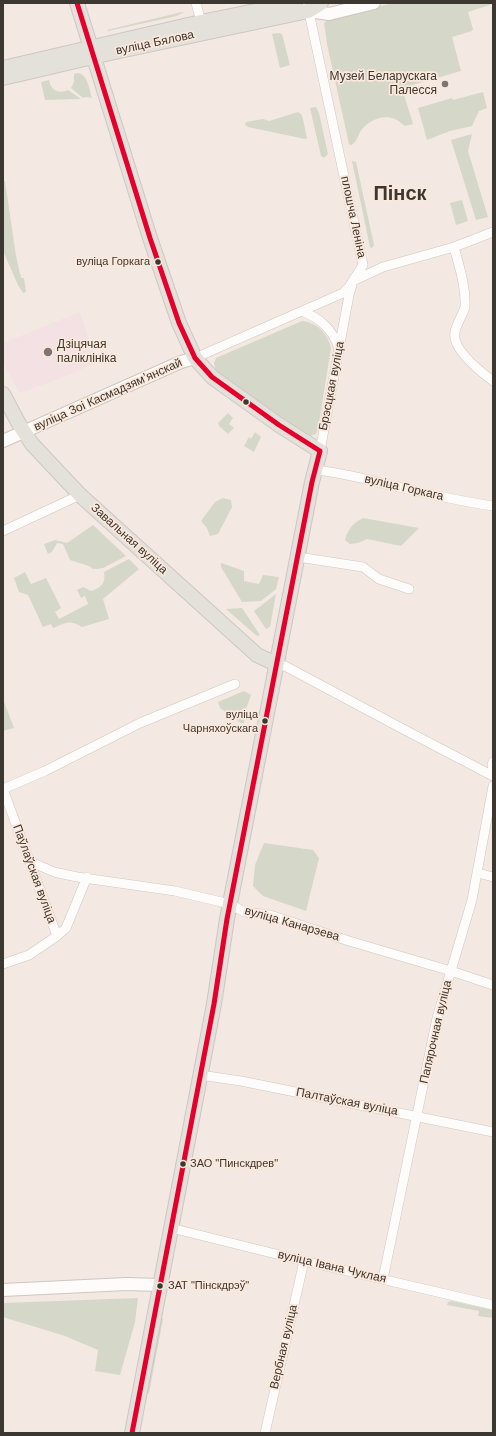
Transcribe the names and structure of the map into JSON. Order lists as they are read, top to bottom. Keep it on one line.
{"streets":{"main road":["вуліца Бялова","Брэсцкая вуліца","Завальная вуліца"],"street":["плошча Леніна","вуліца Зоі Касмадзямʼянскай","вуліца Горкага","Паўлаўская вуліца","вуліца Канарэева","Папярочная вуліца","Палтаўская вуліца","вуліца Івана Чуклая","Вербная вуліца"]},"crossings":[["вуліца Бялова","плошча Леніна"],["плошча Леніна","Брэсцкая вуліца"],["плошча Леніна","вуліца Зоі Касмадзямʼянскай"],["Брэсцкая вуліца","вуліца Зоі Касмадзямʼянскай"],["Брэсцкая вуліца","вуліца Горкага"],["Брэсцкая вуліца","Завальная вуліца"],["Брэсцкая вуліца","вуліца Канарэева"],["Брэсцкая вуліца","Палтаўская вуліца"],["Брэсцкая вуліца","вуліца Івана Чуклая"],["вуліца Зоі Касмадзямʼянскай","Завальная вуліца"],["Паўлаўская вуліца","вуліца Канарэева"],["вуліца Канарэева","Папярочная вуліца"],["Папярочная вуліца","Палтаўская вуліца"],["Папярочная вуліца","вуліца Івана Чуклая"],["вуліца Івана Чуклая","Вербная вуліца"]],"districts":["Пінск"],"places":["Музей Беларускага Палесся","вуліца Горкага","Дзіцячая паліклініка","вуліца Чарняхоўскага","ЗАО \"Пинскдрев\"","ЗАТ \"Пінскдрэў\""]}
